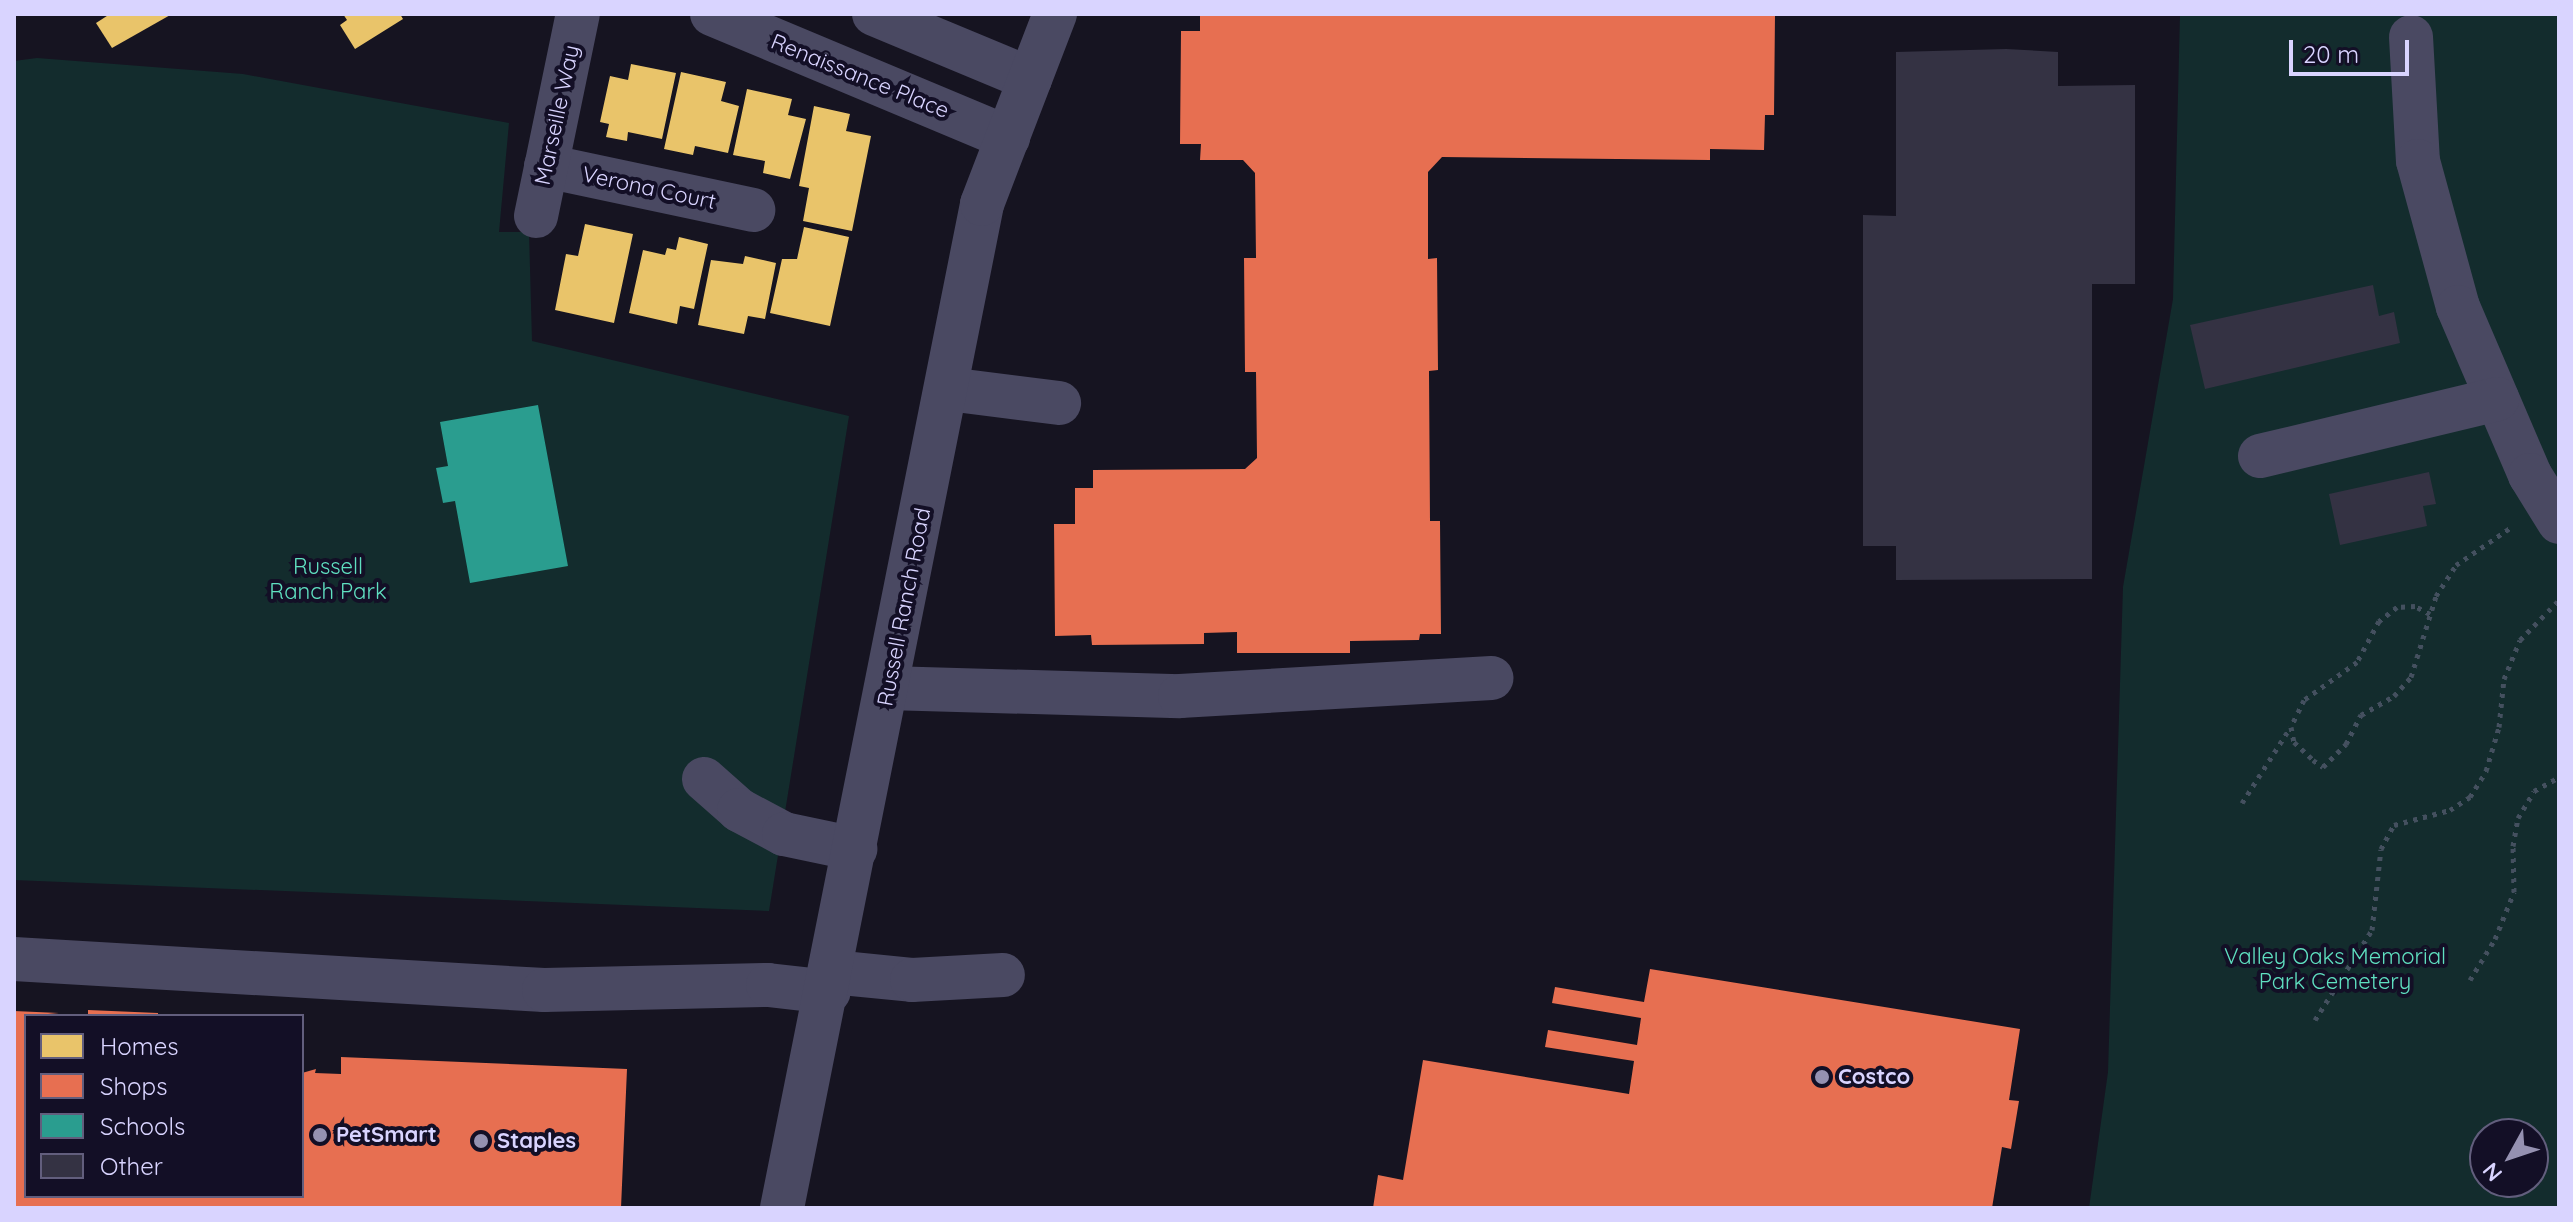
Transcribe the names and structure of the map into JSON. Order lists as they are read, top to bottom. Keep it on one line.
{"streets":{"street":["Renaissance Place","Marseille Way","Verona Court","Russell Ranch Road"]},"crossings":[["Renaissance Place","Russell Ranch Road"],["Marseille Way","Verona Court"]],"parks":["Russell Ranch Park","Valley Oaks Memorial Park Cemetery"],"places":["Costco","PetSmart","Staples"],"legend":["Homes","Shops","Schools","Other"],"scale_bar":"20 m","north":"bottom left"}
